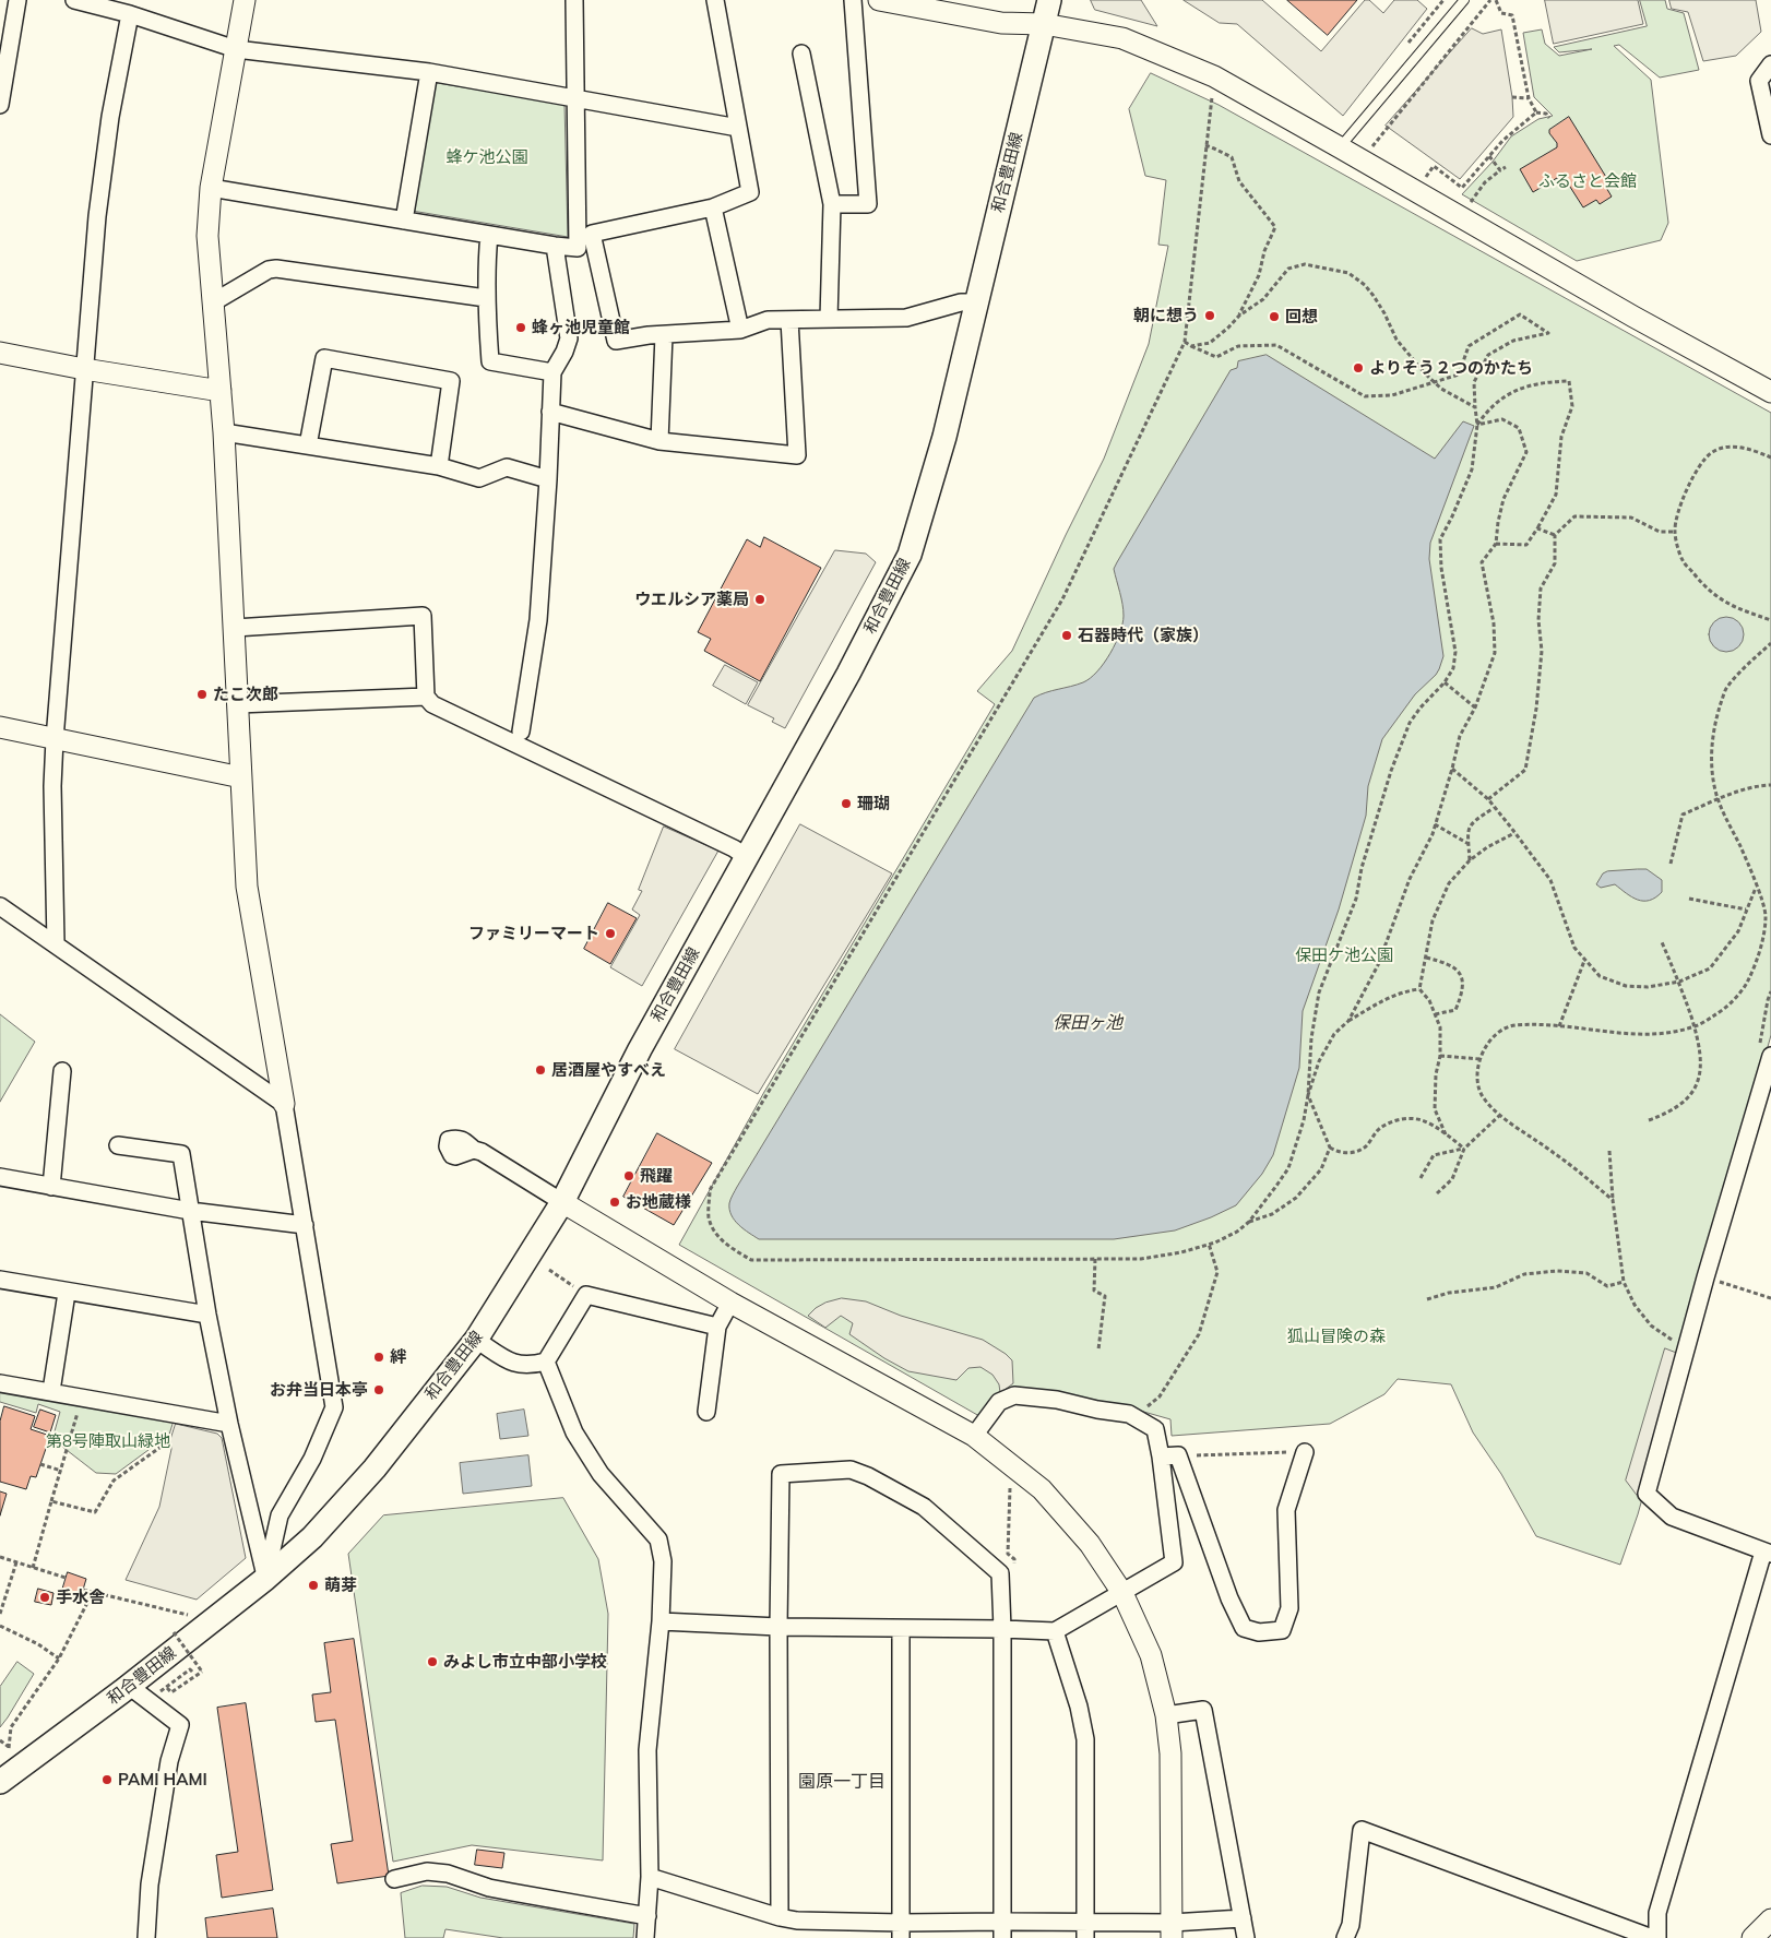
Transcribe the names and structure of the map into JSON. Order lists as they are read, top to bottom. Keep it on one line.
{"streets":{"main road":["和合豊田線"]},"districts":["園原一丁目"],"water":["保田ヶ池"],"parks":["蜂ケ池公園","ふるさと会館","保田ケ池公園","狐山冒険の森","第8号陣取山緑地"],"places":["朝に想う","回想","蜂ヶ池児童館","よりそう２つのかたち","ウエルシア薬局","石器時代（家族）","たこ次郎","珊瑚","ファミリーマート","居酒屋やすべえ","飛躍","お地蔵様","絆","お弁当日本亭","萌芽","手水舎","みよし市立中部小学校","PAMI HAMI"]}
